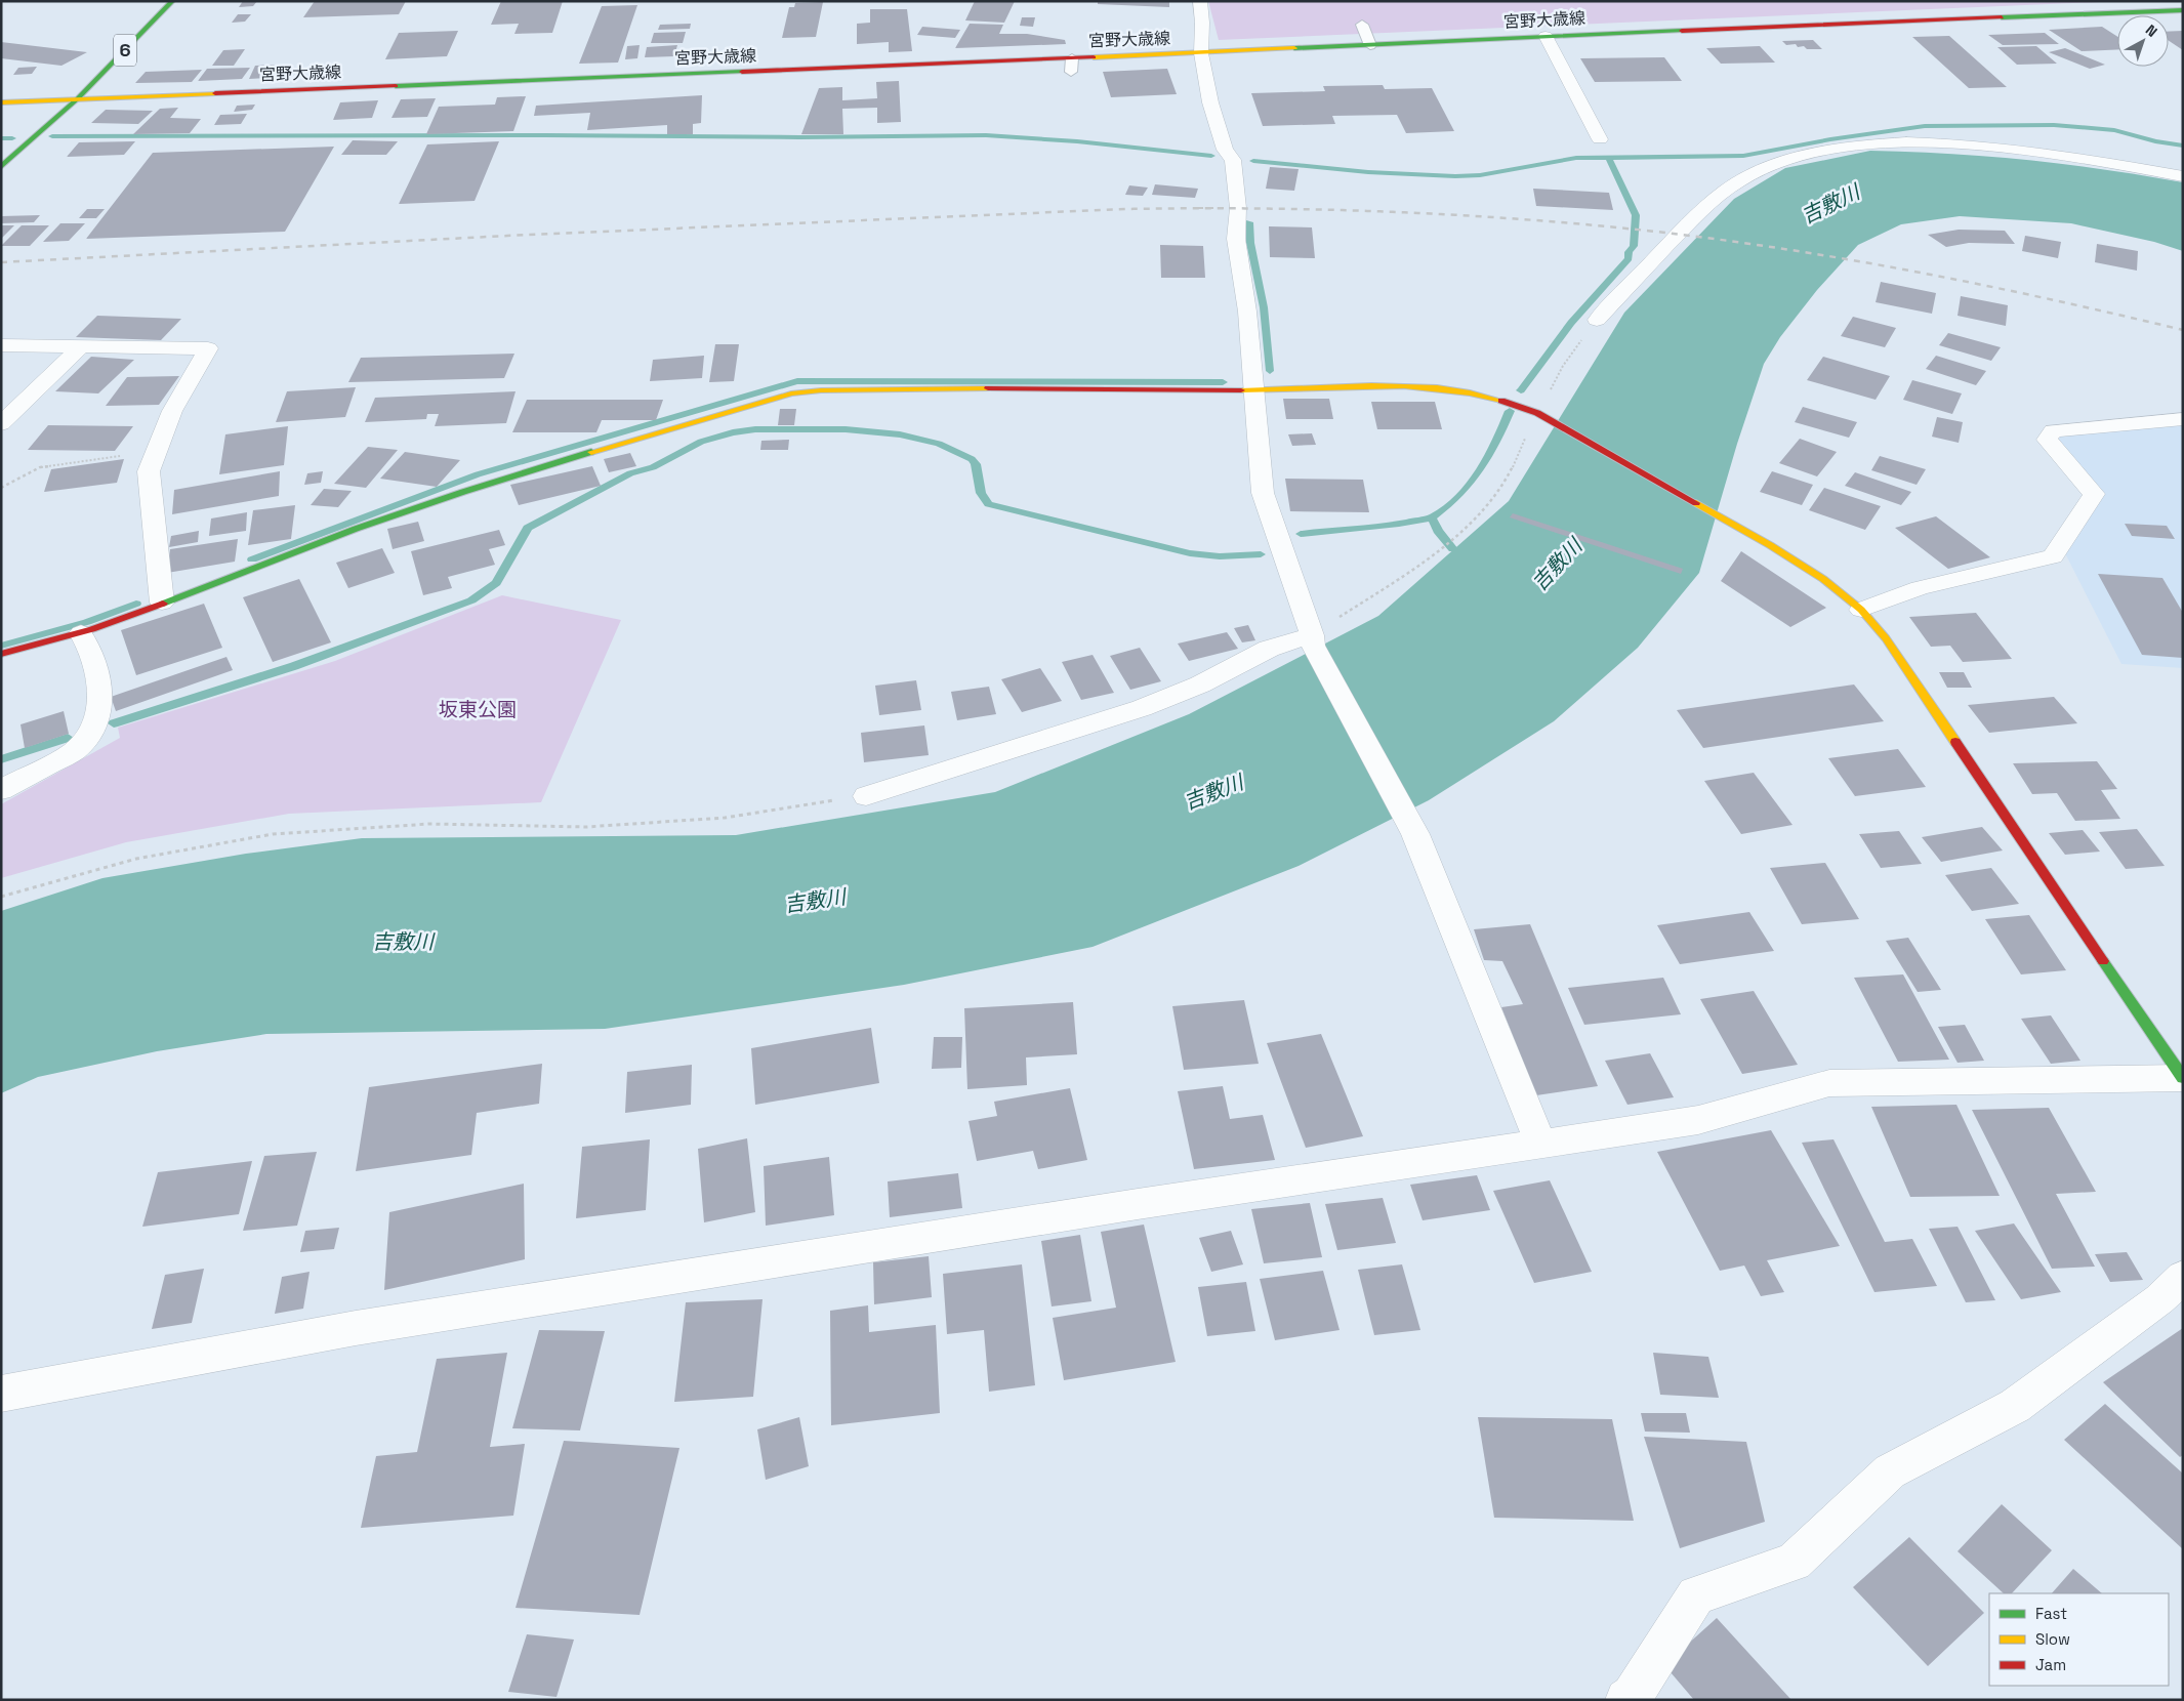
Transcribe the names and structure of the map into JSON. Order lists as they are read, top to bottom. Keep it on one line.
{"streets":{"main road":["宮野大歳線","6"]},"crossings":[["宮野大歳線","6"]],"water":["吉敷川"],"parks":["坂東公園"],"legend":["Fast","Slow","Jam"],"north":"top right"}
